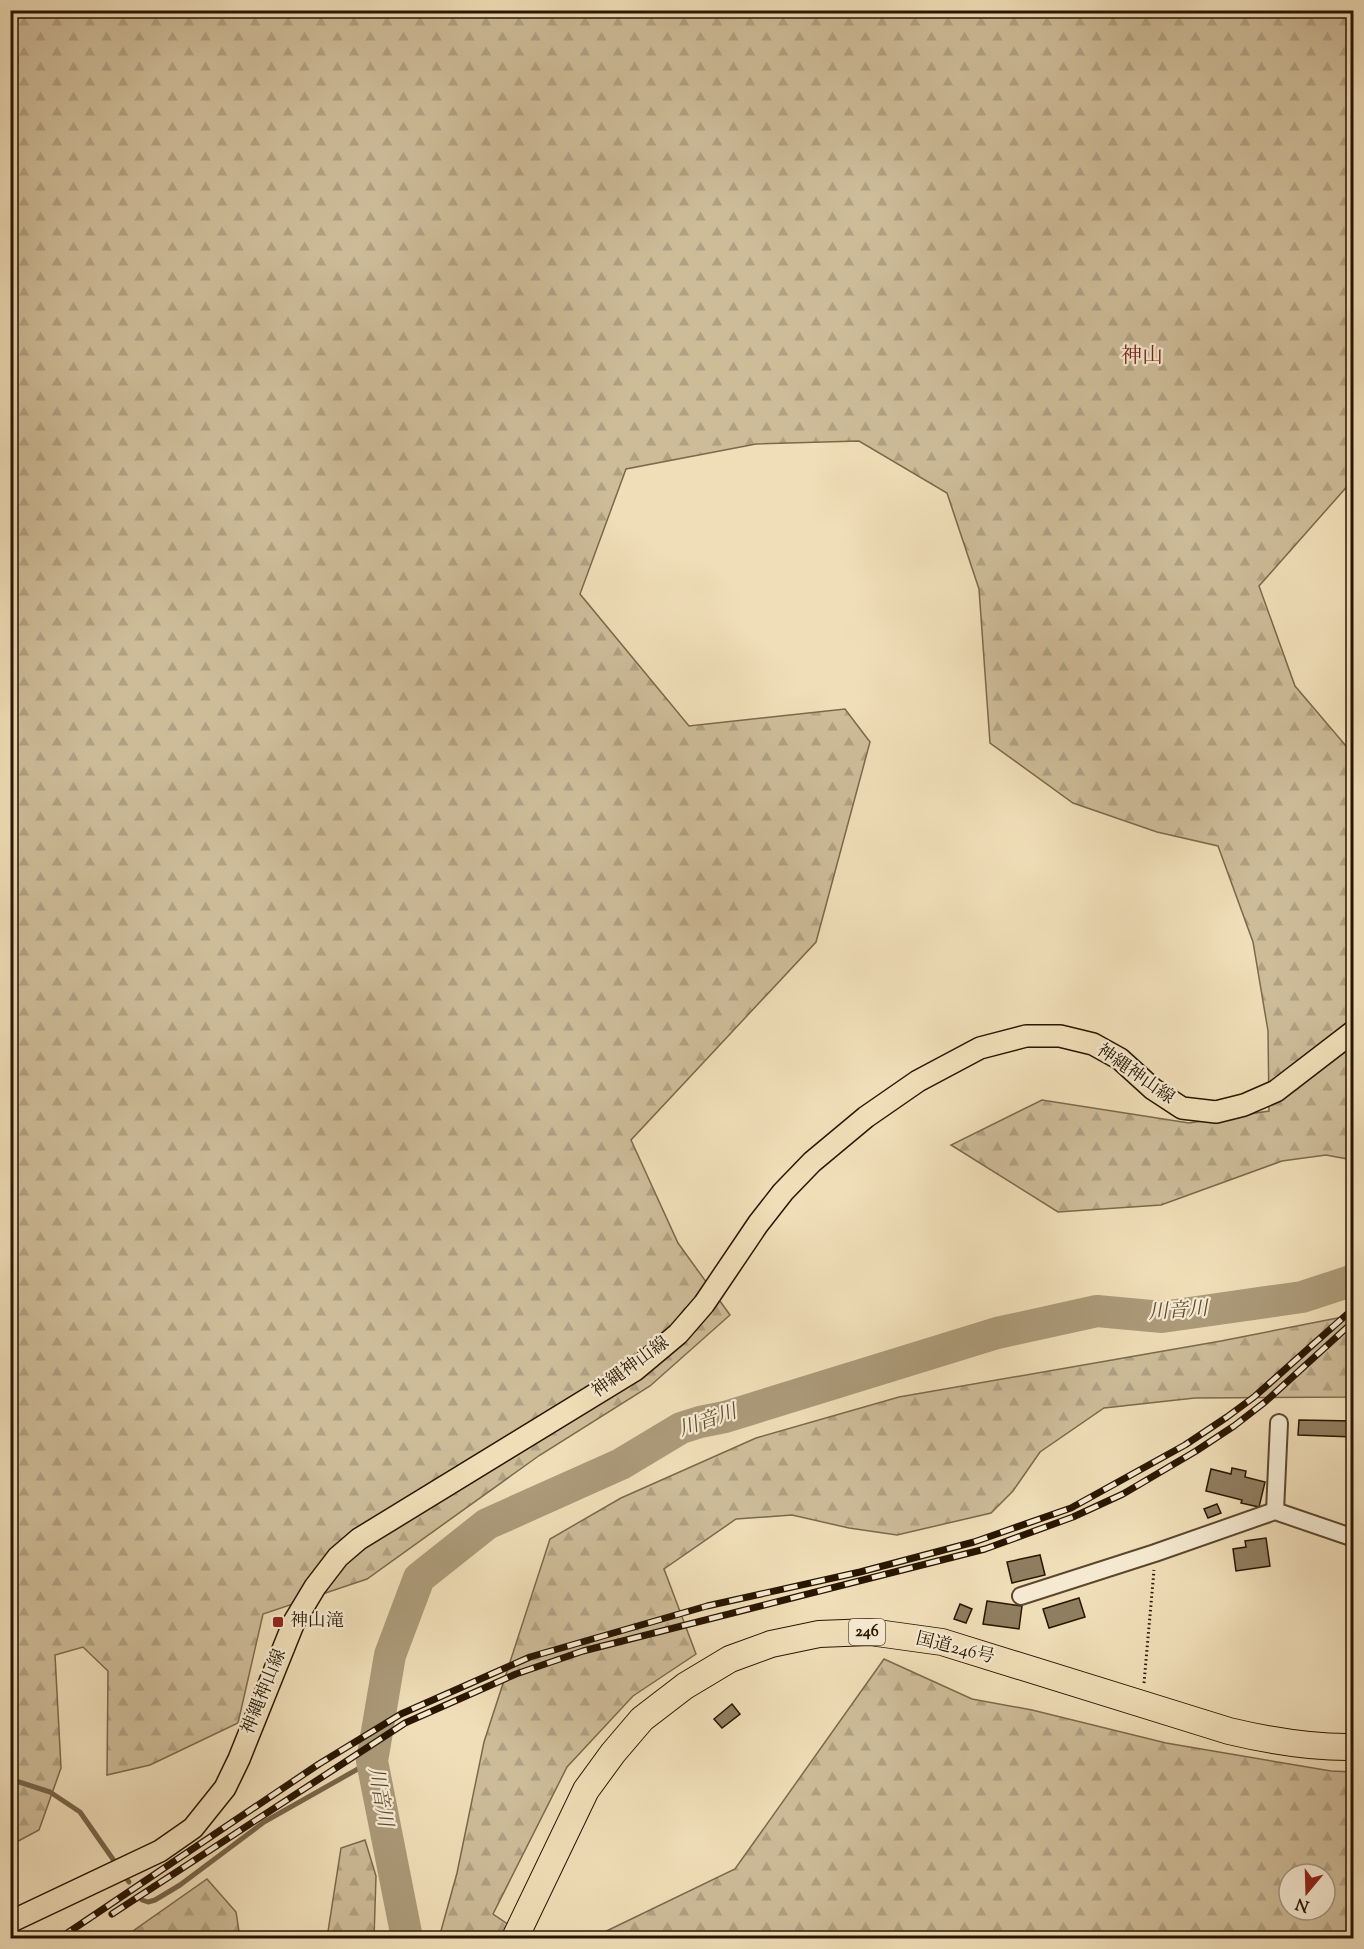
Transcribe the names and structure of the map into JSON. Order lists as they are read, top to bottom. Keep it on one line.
{"streets":{"highway":["246","国道246号"],"main road":["神縄神山線"]},"districts":["神山"],"water":["川音川"],"places":{"transit":["神山滝"]},"north":"bottom"}
